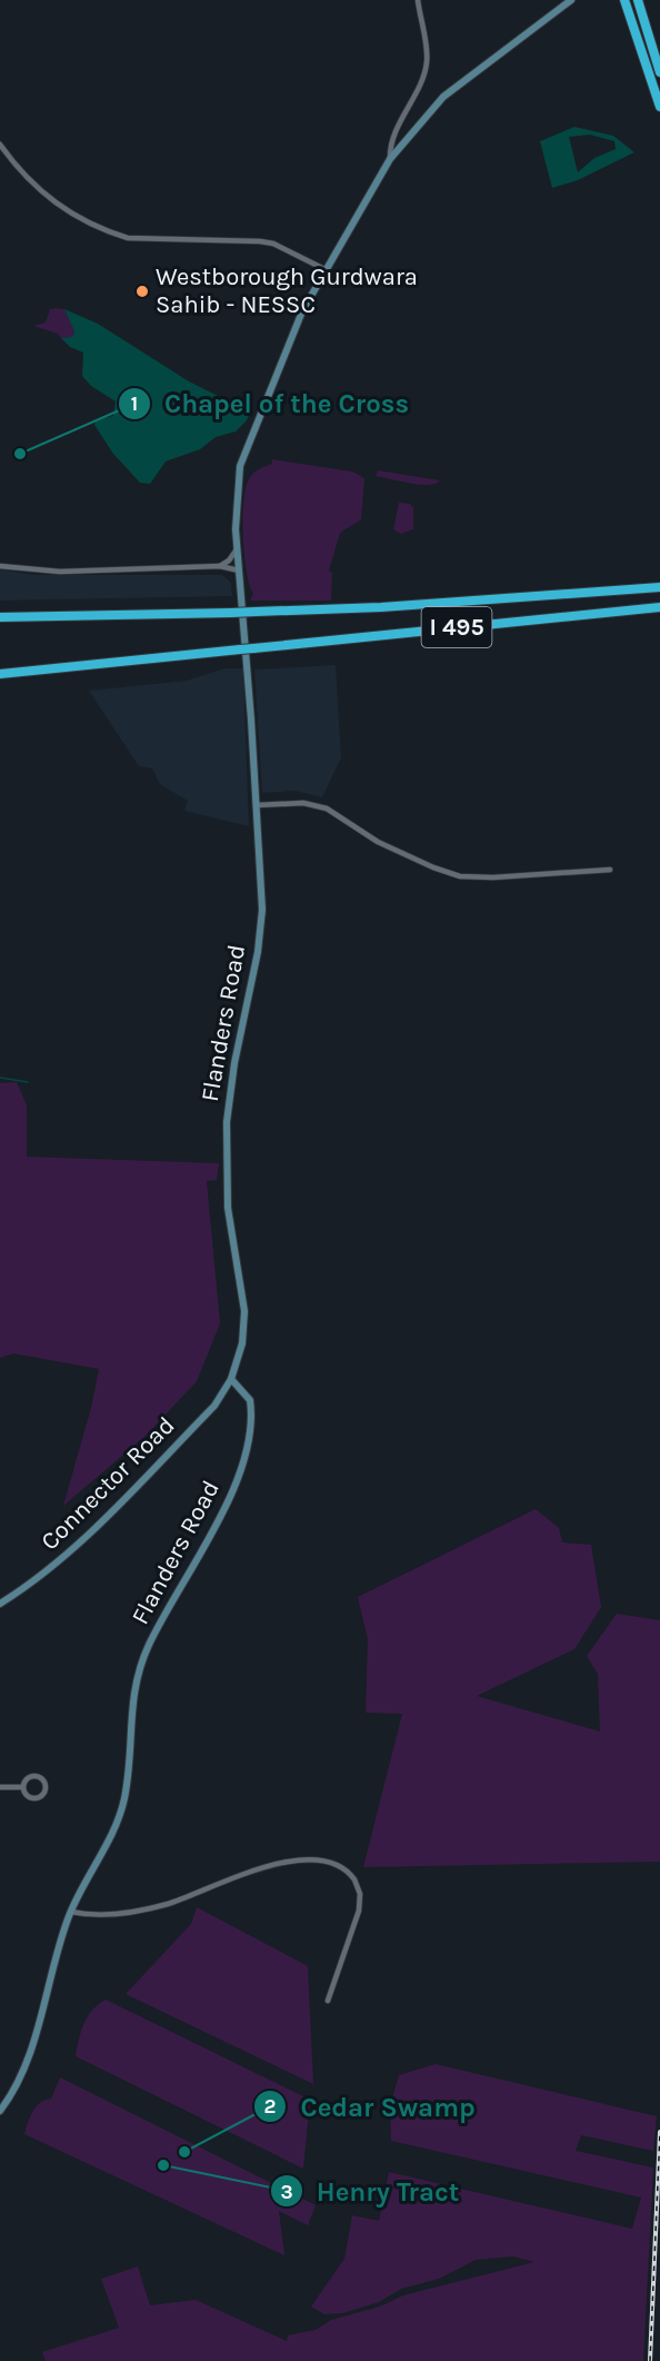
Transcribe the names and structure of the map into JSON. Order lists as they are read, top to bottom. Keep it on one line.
{"streets":{"highway":["I 495"],"main road":["Flanders Road","Connector Road"]},"crossings":[["Flanders Road","Connector Road"]],"places":["Westborough Gurdwara Sahib - NESSC","Chapel of the Cross","Cedar Swamp","Henry Tract"]}
